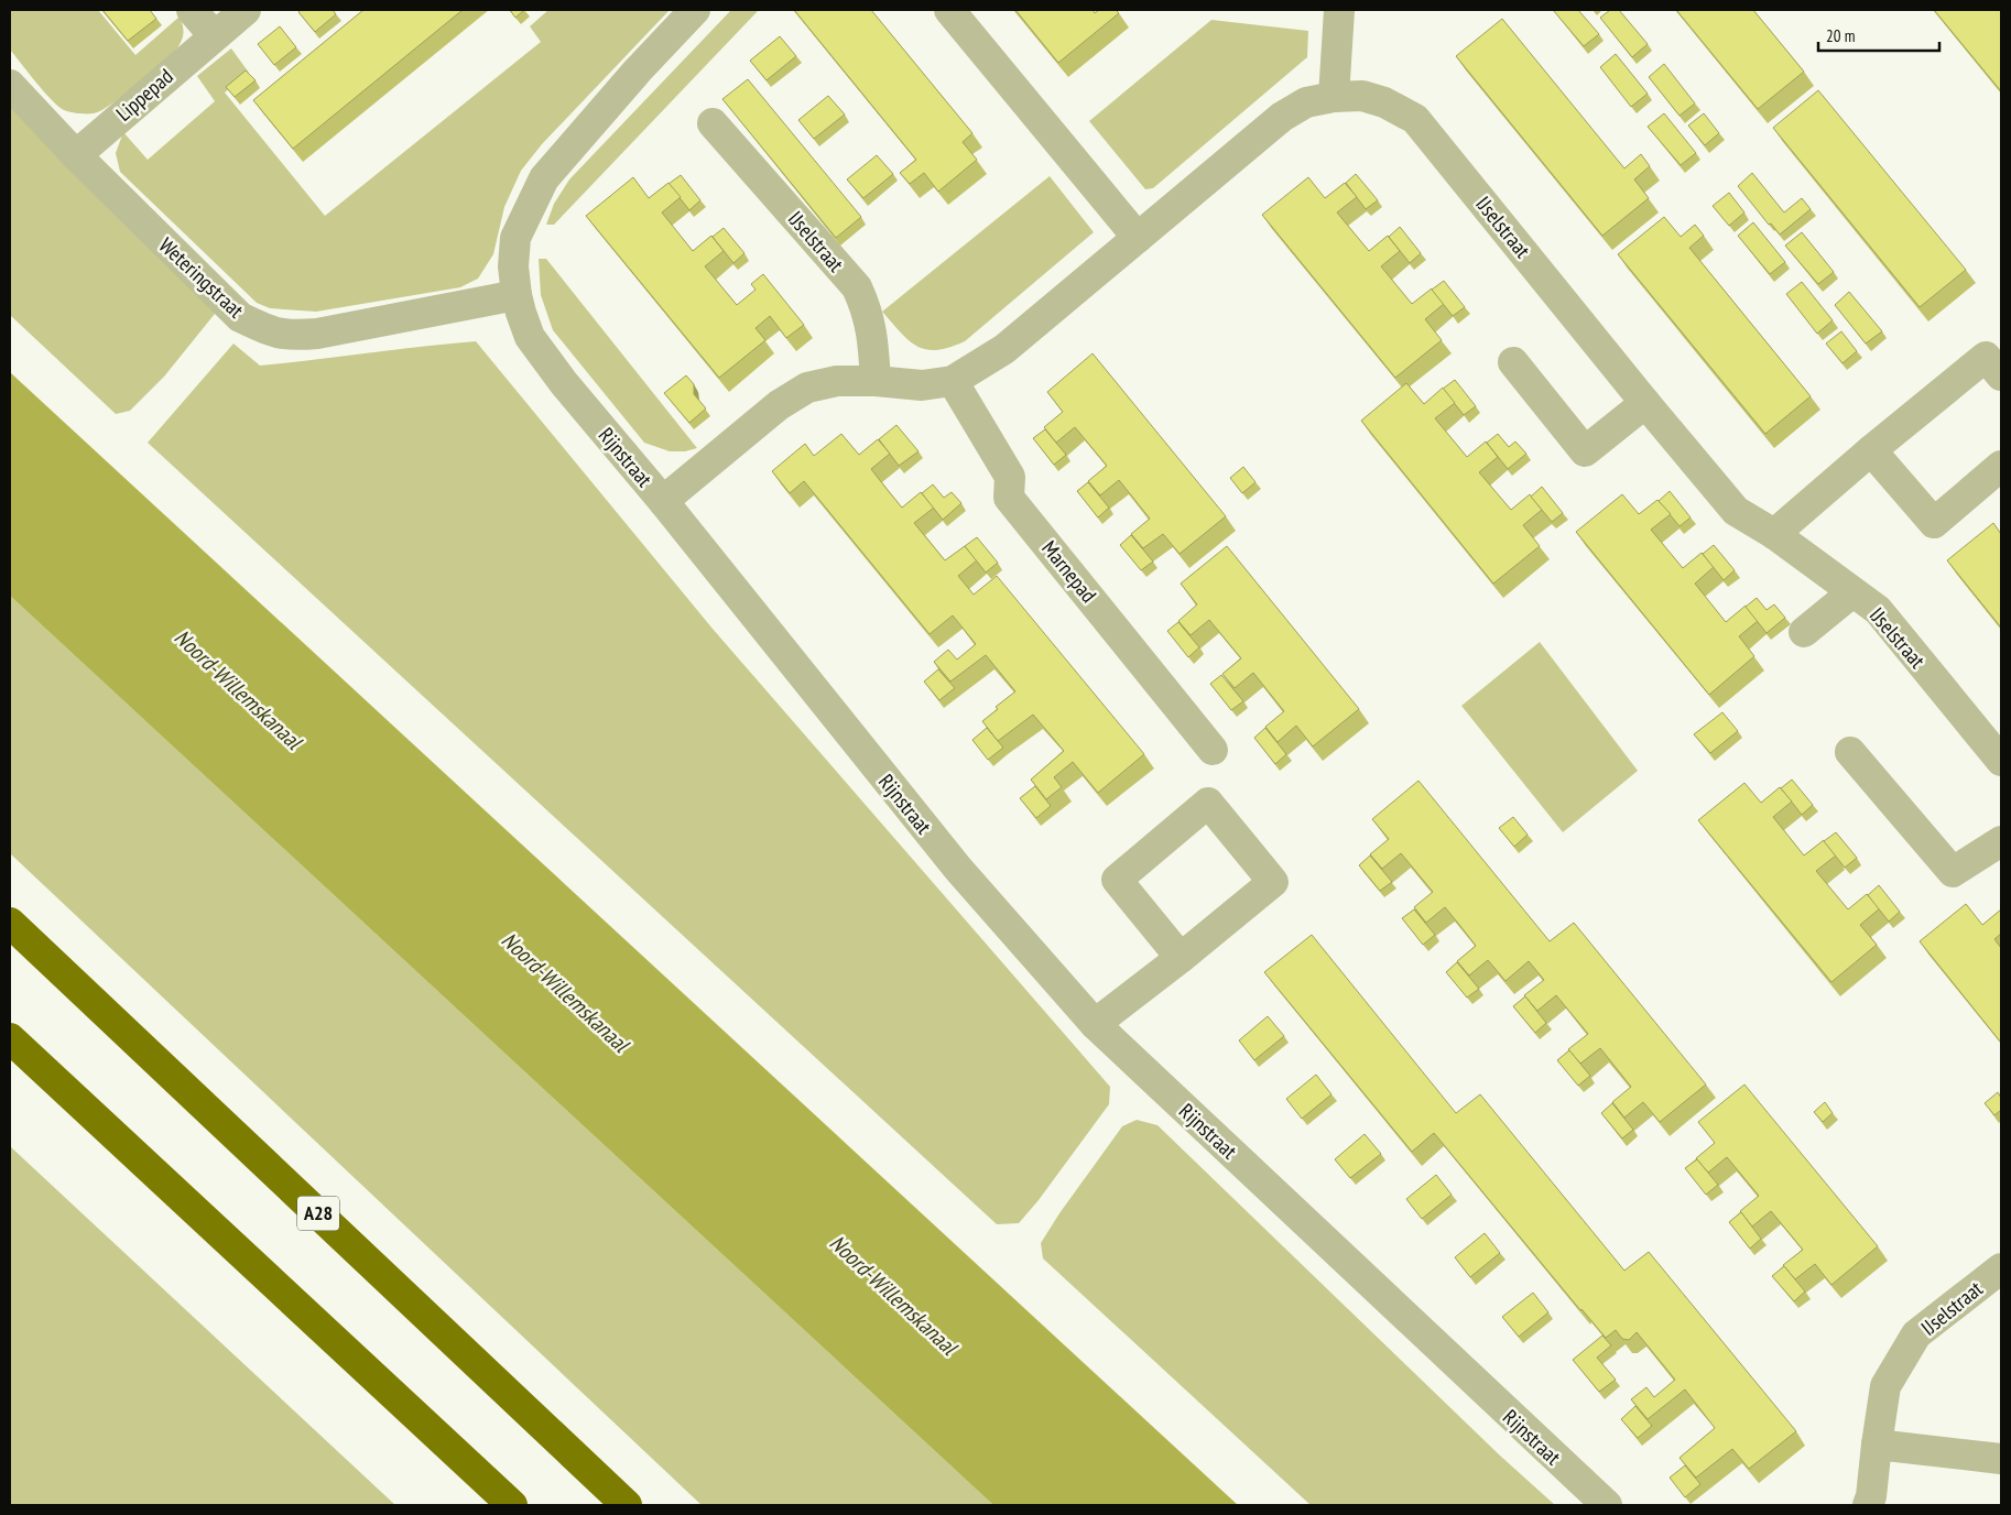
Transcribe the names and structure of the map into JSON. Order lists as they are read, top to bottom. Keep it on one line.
{"streets":{"highway":["A28"],"street":["Lippepad","IJselstraat","Weteringstraat","Rijnstraat","Marnepad"]},"crossings":[["Lippepad","Weteringstraat"],["IJselstraat","Rijnstraat"],["IJselstraat","Marnepad"],["Weteringstraat","Rijnstraat"]],"water":["Noord-Willemskanaal"],"scale_bar":"20 m"}
